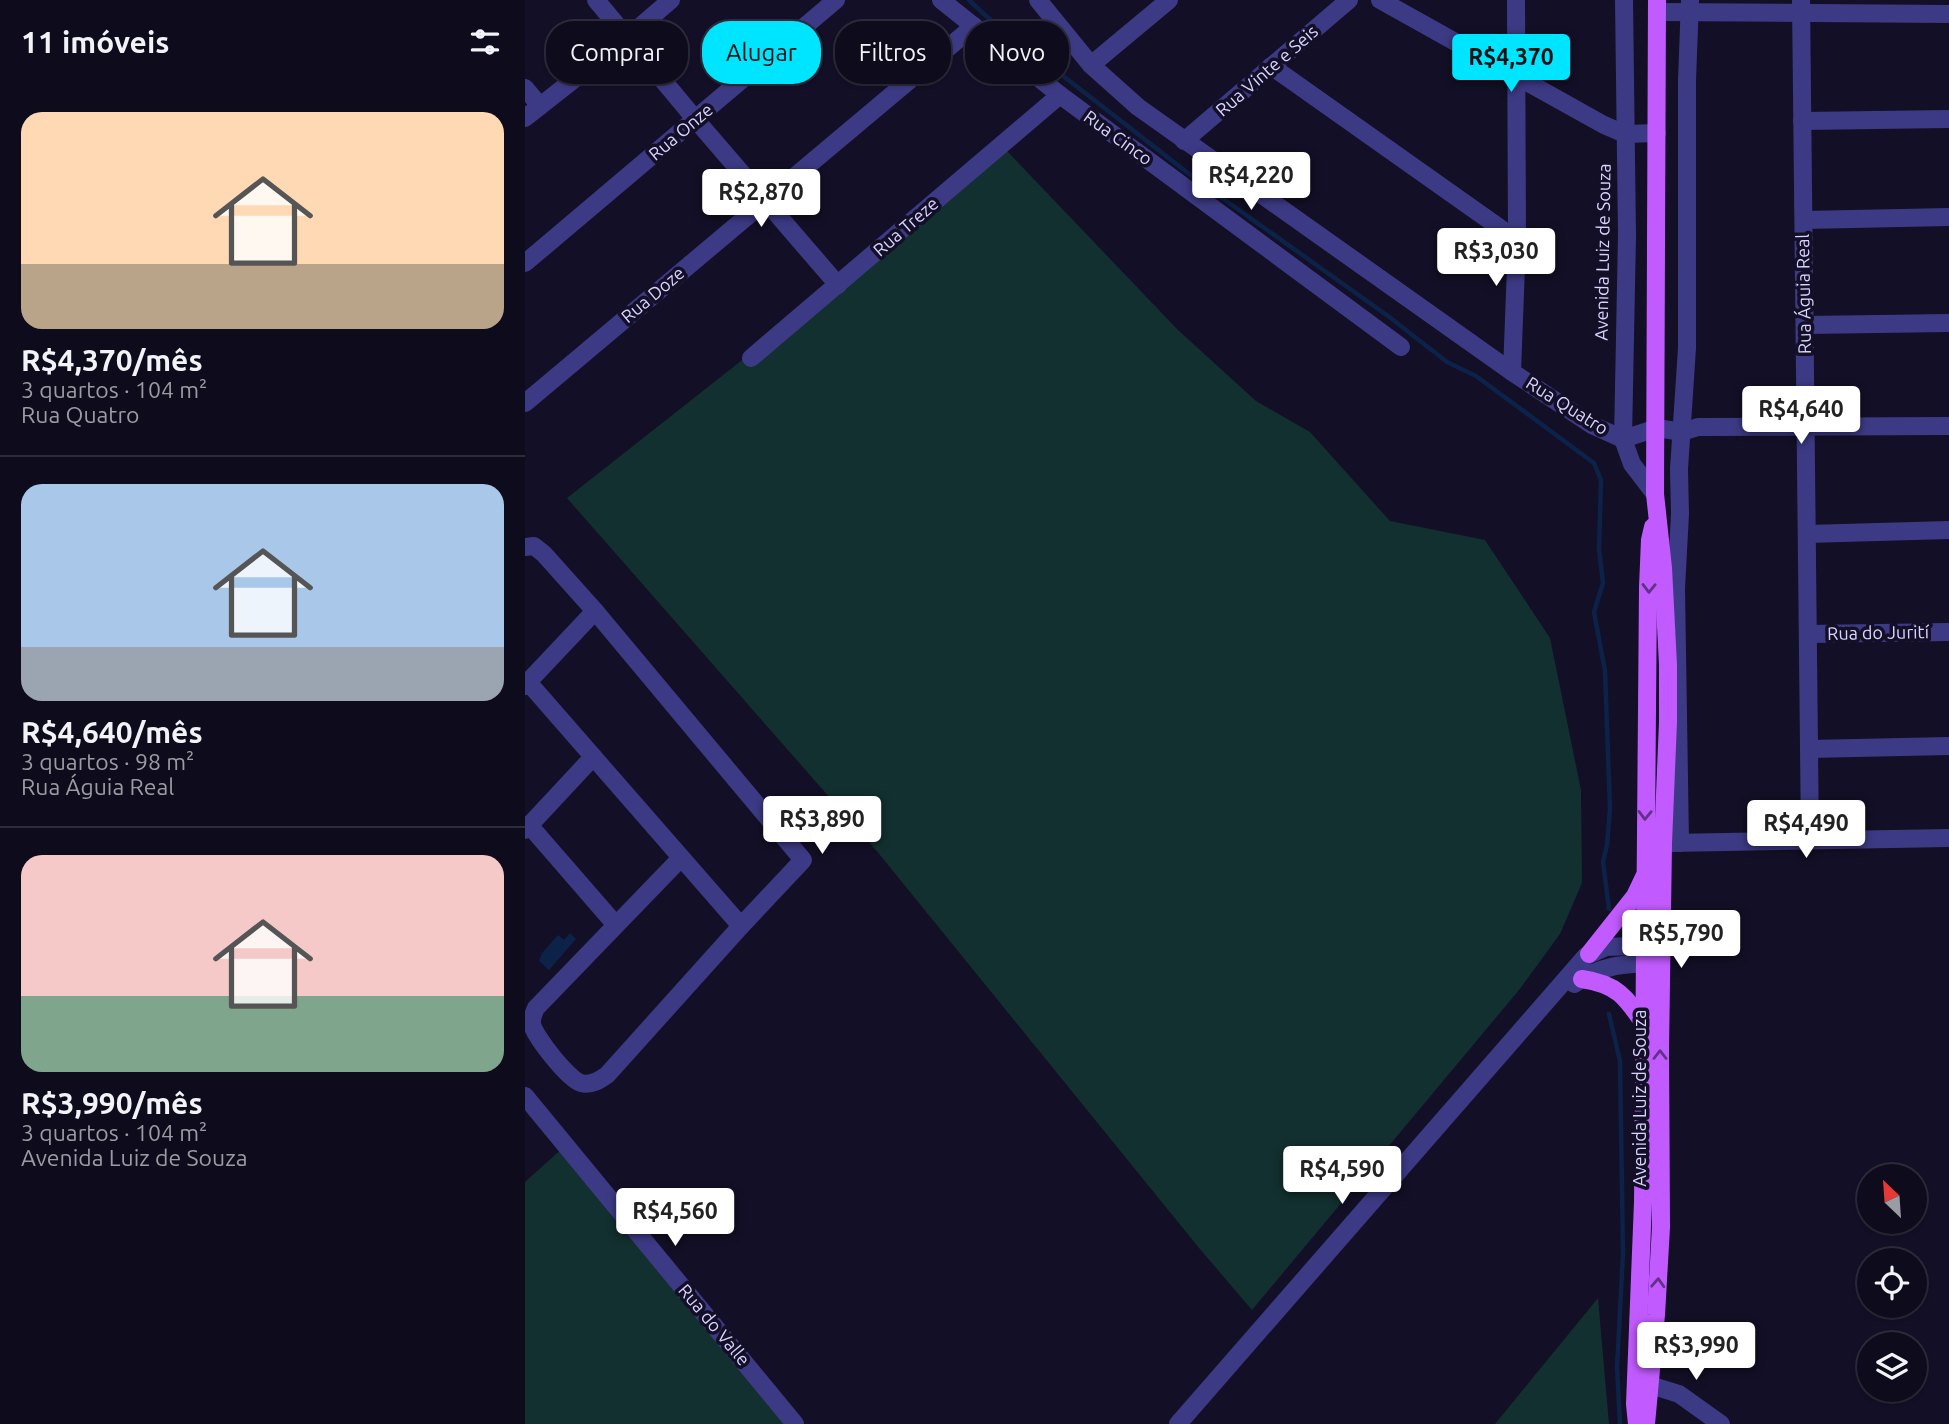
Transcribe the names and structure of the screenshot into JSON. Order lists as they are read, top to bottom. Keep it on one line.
{"streets":{"main road":["Avenida Luiz de Souza"],"street":["Rua Vinte e Seis","Rua Onze","Rua Cinco","Rua Treze","Rua Águia Real","Rua Doze","Rua Quatro","Rua do Jurití","Rua do Valle"]},"crossings":[["Rua Cinco","Rua Treze"],["Avenida Luiz de Souza","Rua Quatro"],["Rua Águia Real","Rua do Jurití"]],"north":"top left","page":{"heading":"11 imóveis","chip":["Comprar","Alugar","Filtros","Novo"],"price":["R$4,370","R$4,220","R$2,870","R$3,030","R$4,640","R$3,890","R$4,490","R$5,790","R$4,590","R$4,560","R$3,990"],"list":[{"name":"R$4,370/mês","note":"3 quartos · 104 m² · Rua Quatro"},{"name":"R$4,640/mês","note":"3 quartos · 98 m² · Rua Águia Real"},{"name":"R$3,990/mês","note":"3 quartos · 104 m² · Avenida Luiz de Souza"}]}}
